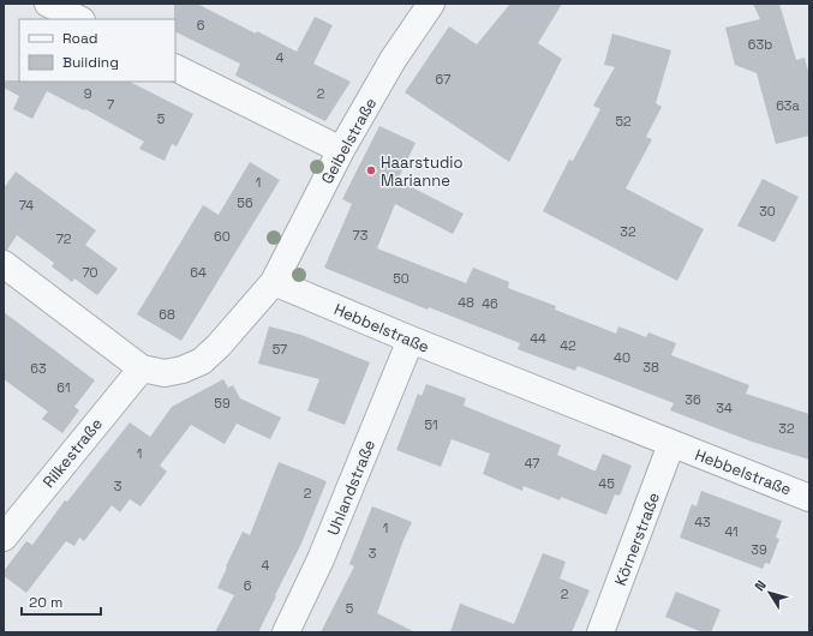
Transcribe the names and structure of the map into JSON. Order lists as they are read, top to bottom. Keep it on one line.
{"streets":{"street":["Geibelstraße","Hebbelstraße","Rilkestraße","Uhlandstraße","Körnerstraße"]},"crossings":[["Geibelstraße","Hebbelstraße"],["Hebbelstraße","Uhlandstraße"],["Hebbelstraße","Körnerstraße"]],"places":["Haarstudio Marianne"],"house_numbers":["6","63b","4","67","9","2","7","63a","5","52","1","56","74","30","32","73","60","72","70","64","50","48","46","68","44","42","57","40","38","63","61","36","59","34","51","32","1","47","45","3","2","43","1","41","39","3","4","6","2","5"],"legend":["Road","Building"],"scale_bar":"20 m","north":"top left"}
